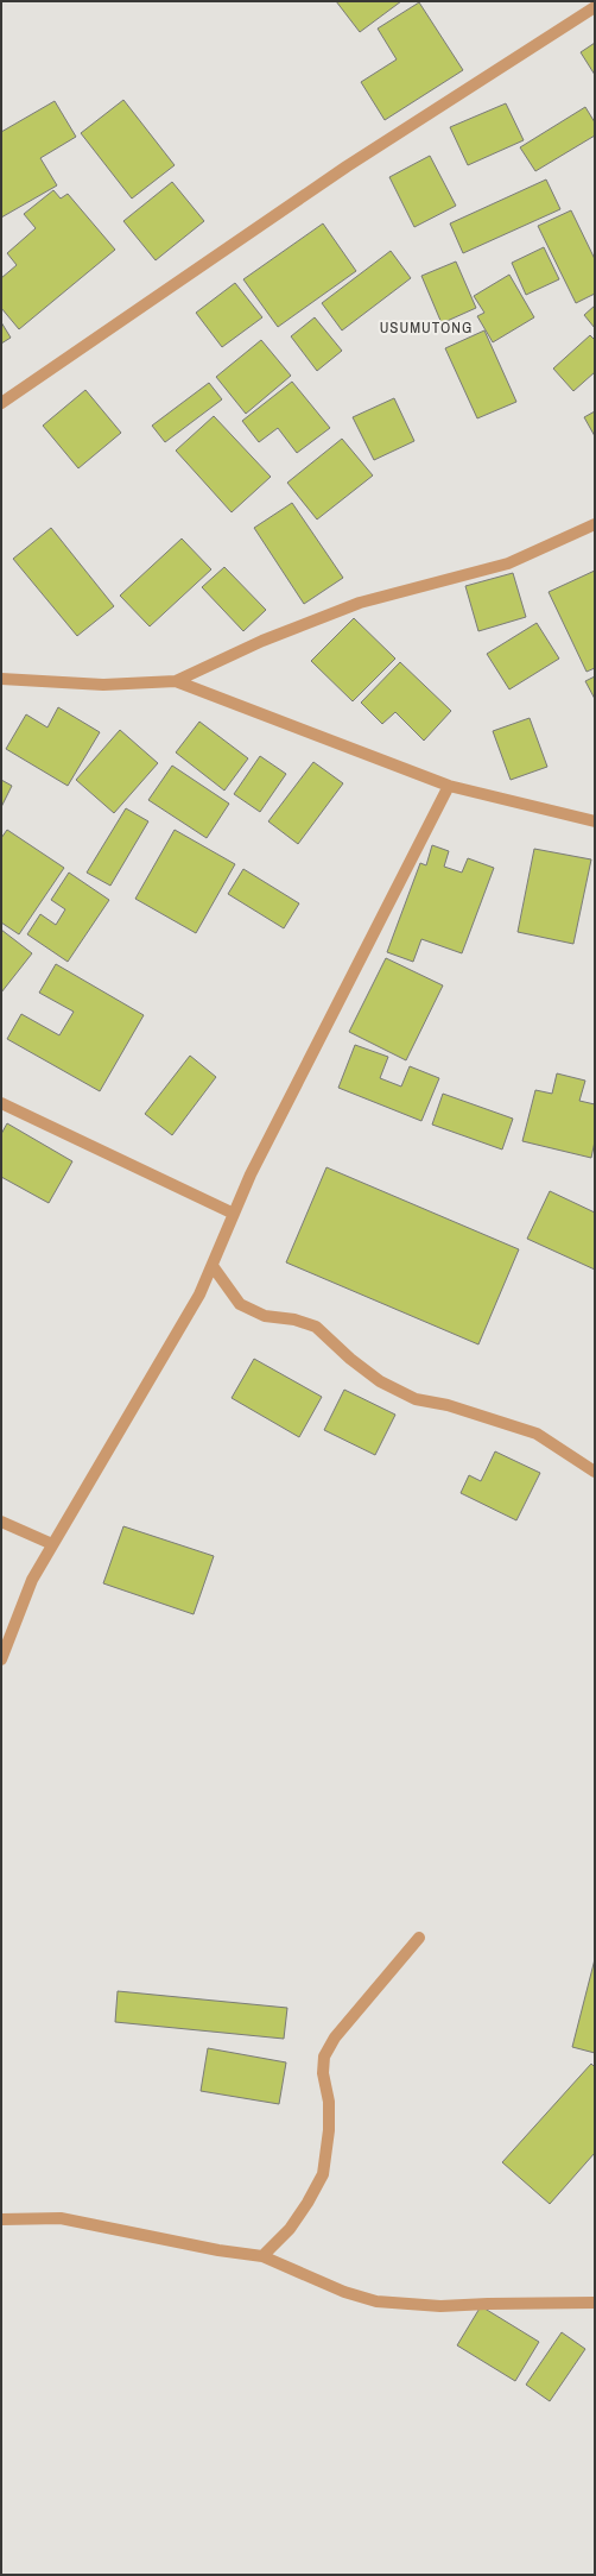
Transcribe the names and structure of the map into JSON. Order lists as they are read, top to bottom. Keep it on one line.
{"districts":["USUMUTONG"]}
